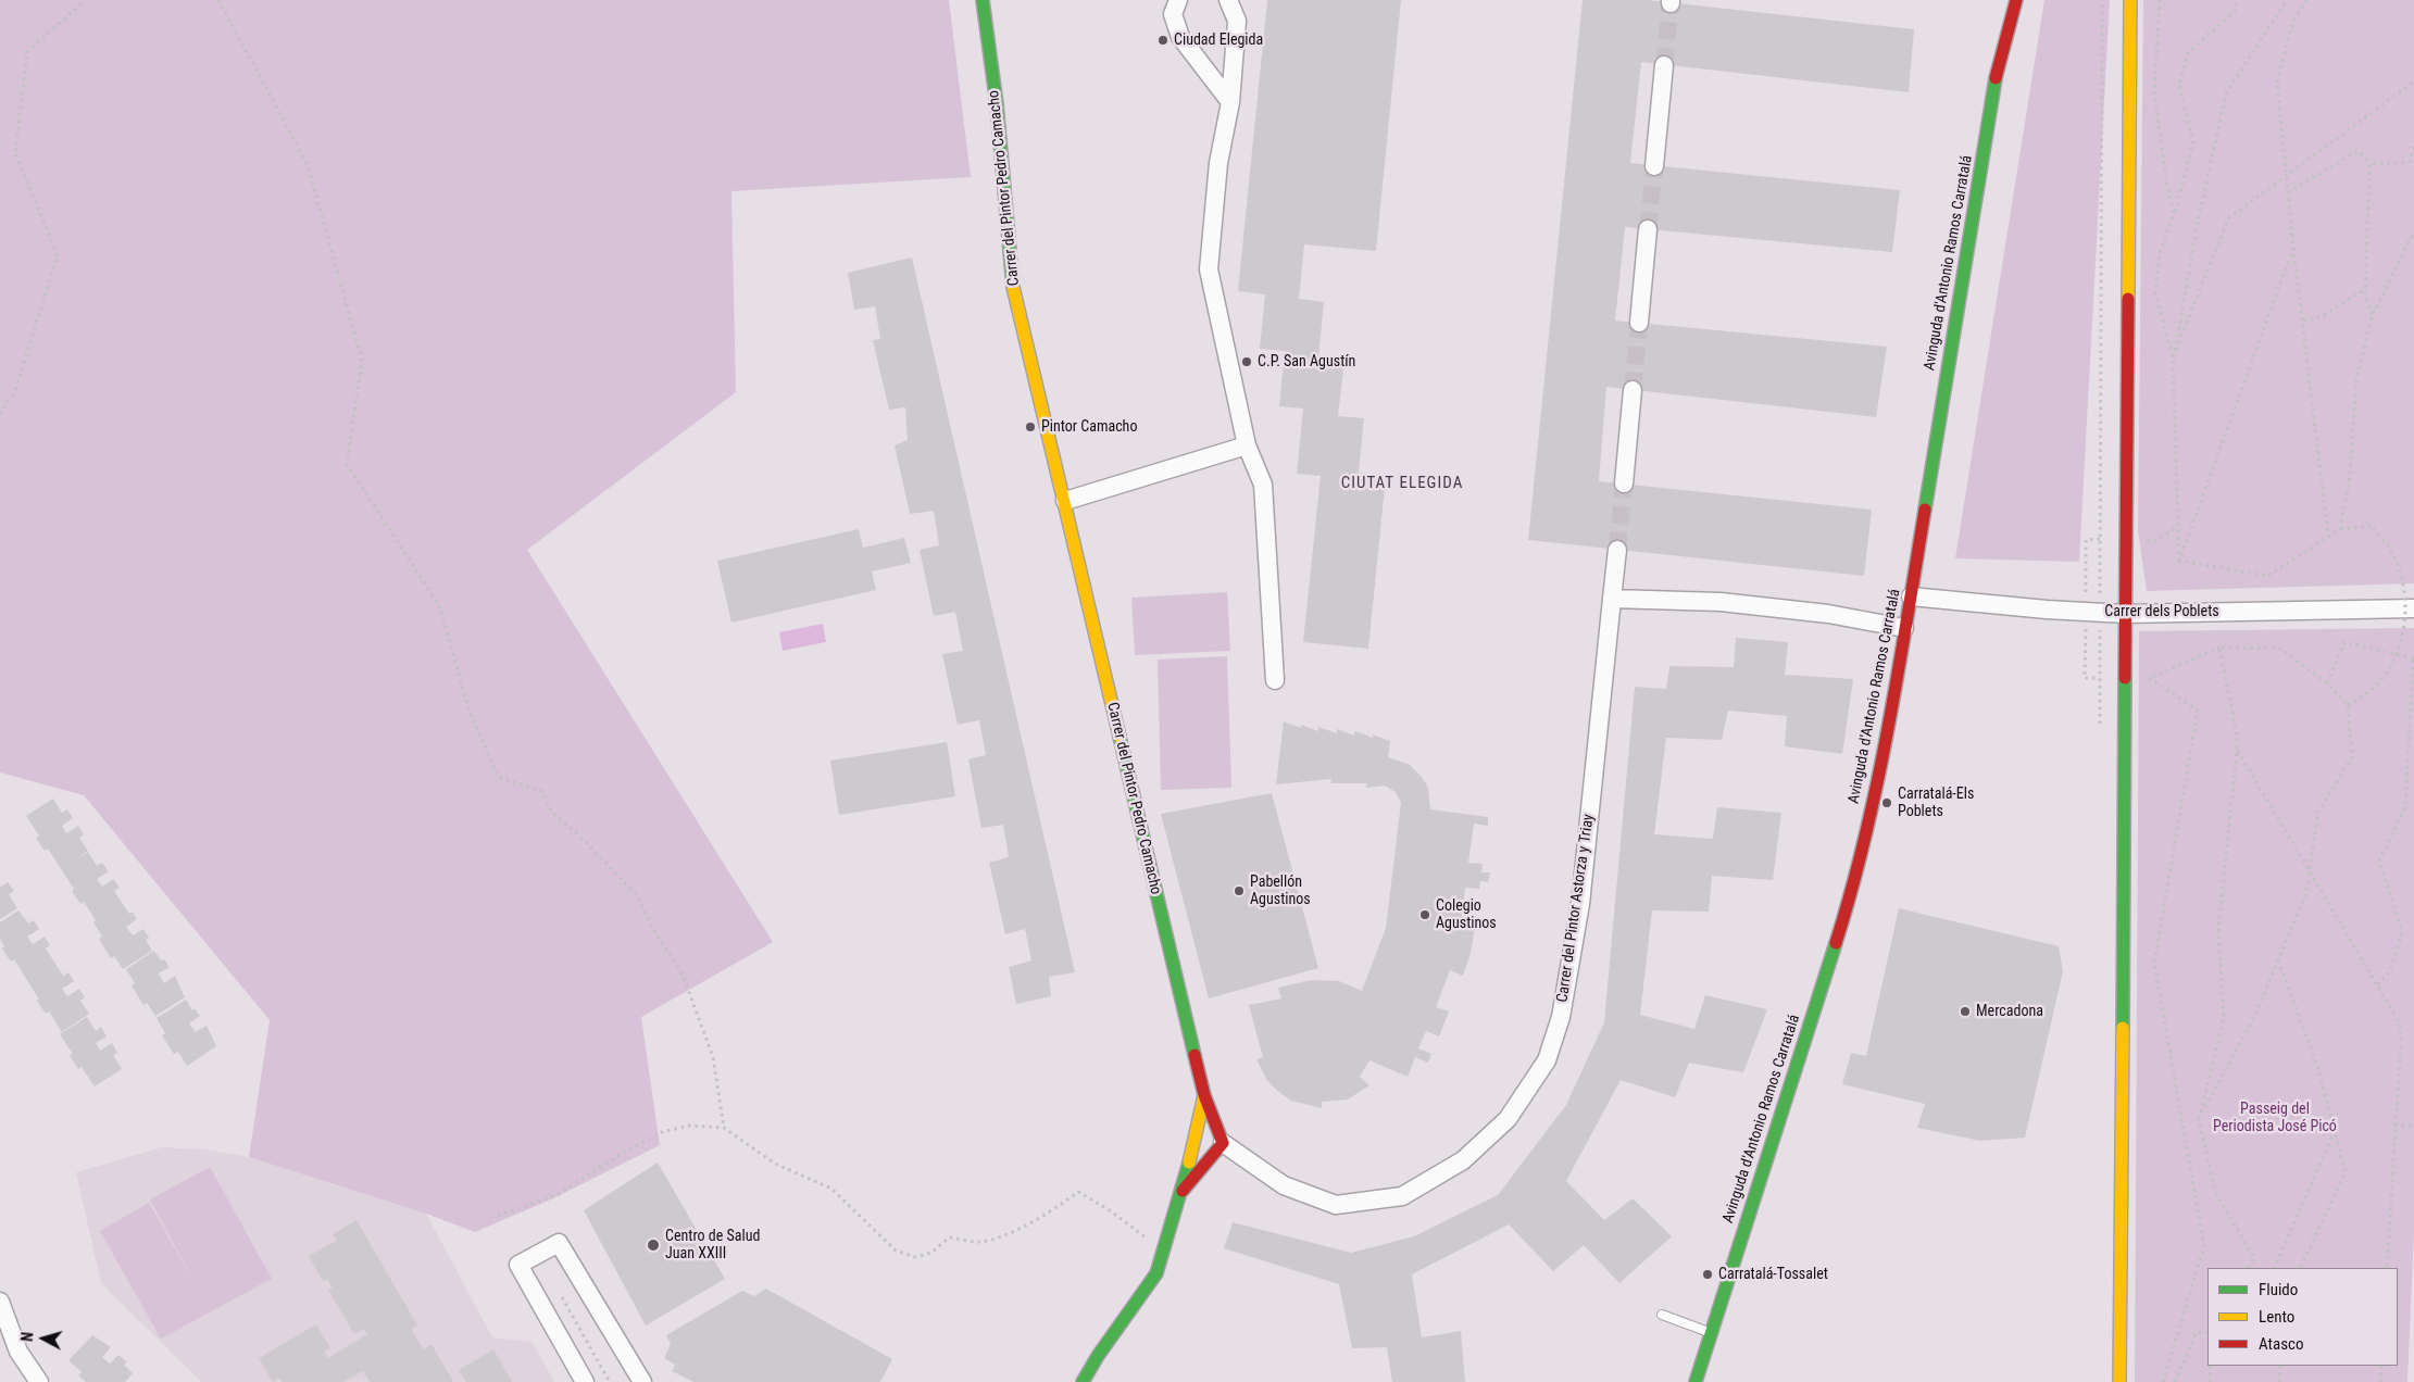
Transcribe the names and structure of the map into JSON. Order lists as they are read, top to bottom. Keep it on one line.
{"streets":{"street":["Carrer del Pintor Pedro Camacho","Avinguda d'Antonio Ramos Carratalá","Carrer dels Poblets","Carrer del Pintor Astorza y Triay"]},"crossings":[["Avinguda d'Antonio Ramos Carratalá","Carrer dels Poblets"]],"districts":["CIUTAT ELEGIDA"],"parks":["Passeig del Periodista José Picó"],"places":["Ciudad Elegida","C.P. San Agustín","Pintor Camacho","Carratalá-Els Poblets","Pabellón Agustinos","Colegio Agustinos","Mercadona","Centro de Salud Juan XXIII","Carratalá-Tossalet"],"legend":["Fluido","Lento","Atasco"],"north":"left"}
